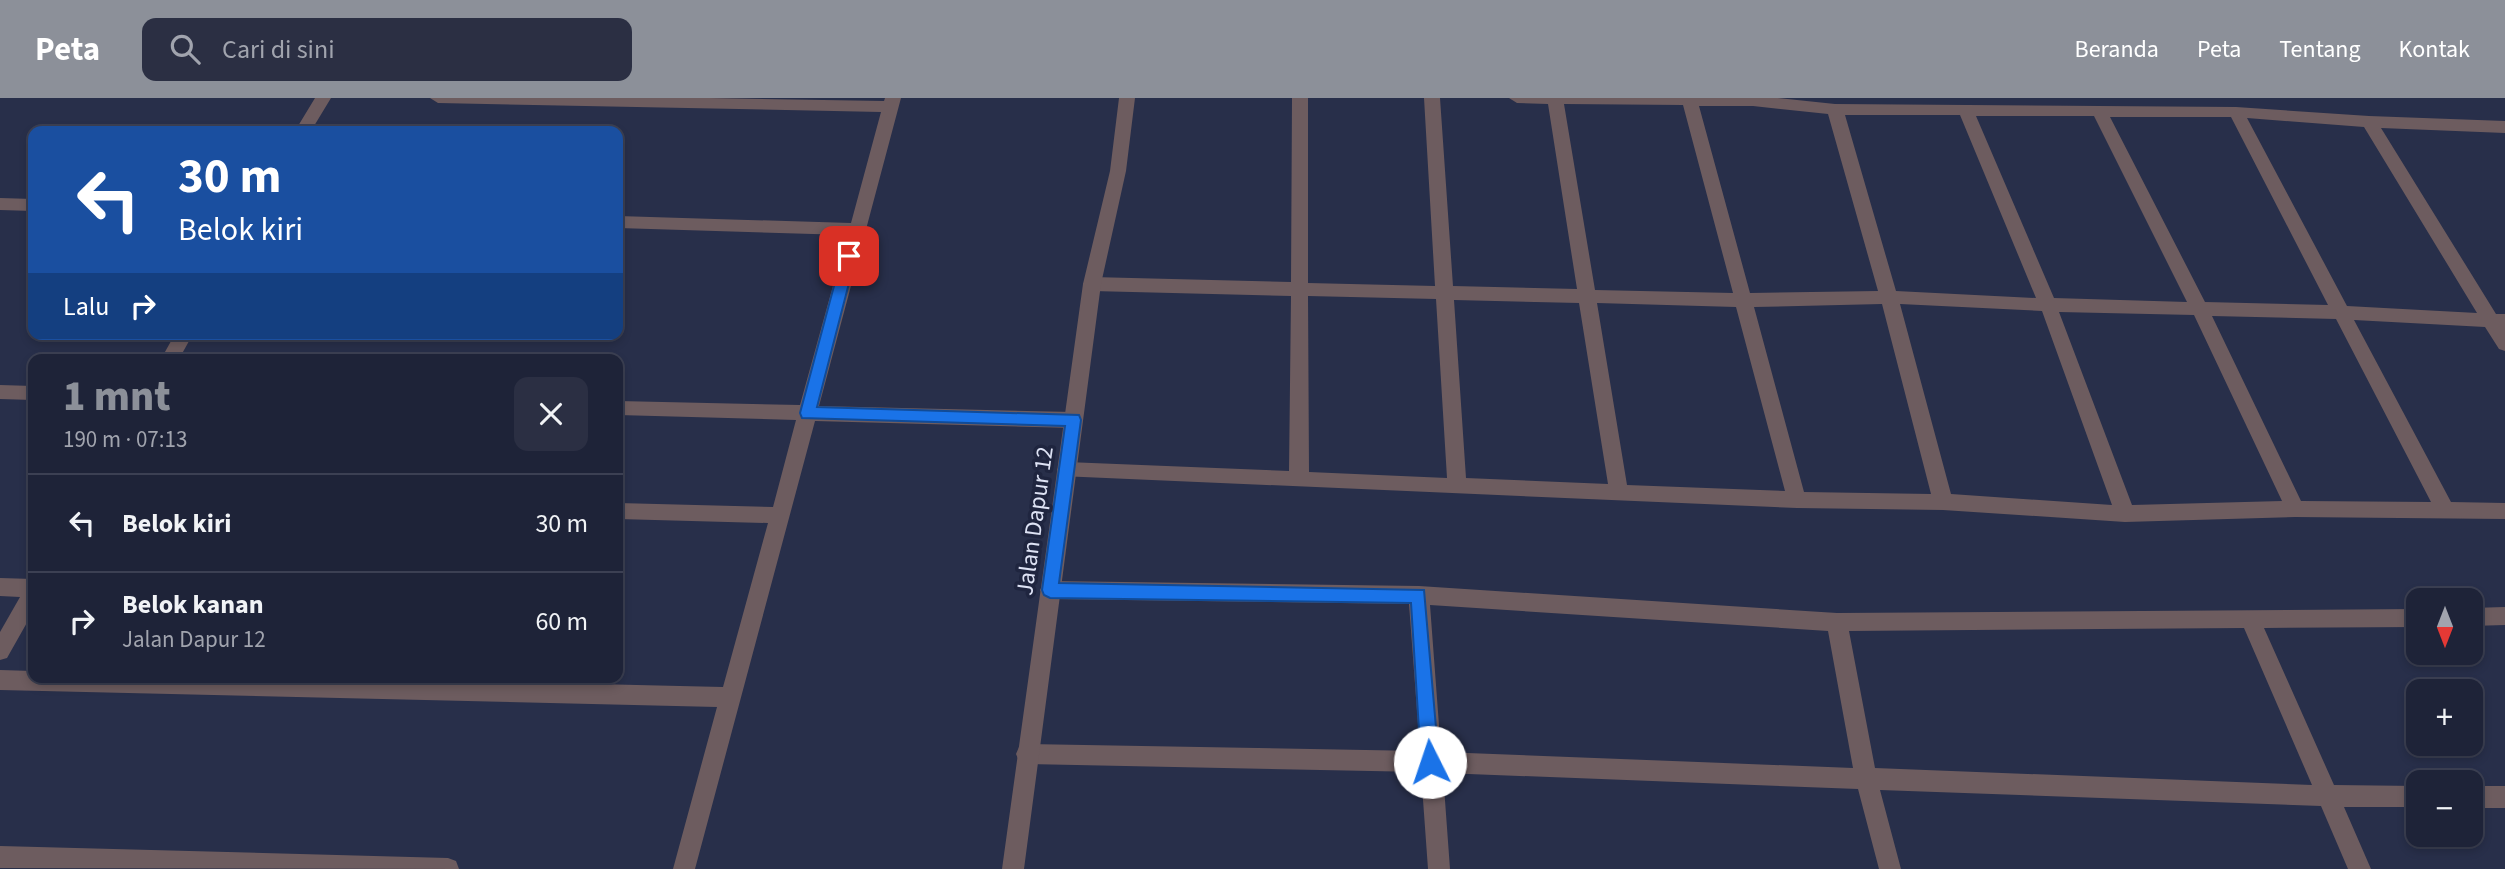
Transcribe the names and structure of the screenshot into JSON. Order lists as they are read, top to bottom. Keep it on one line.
{"streets":{"street":["Jalan Dapur 12"]},"north":"bottom","page":{"header":"Peta","search":"Cari di sini","nav":["Beranda","Peta","Tentang","Kontak"],"turn":["30 m","Belok kiri"],"then":"Lalu","heading":["1 mnt","190 m · 07:13"],"list":[{"name":"Belok kiri","value":"30 m"},{"name":"Belok kanan","note":"Jalan Dapur 12","value":"60 m"}],"map_buttons":["+","−"]}}
